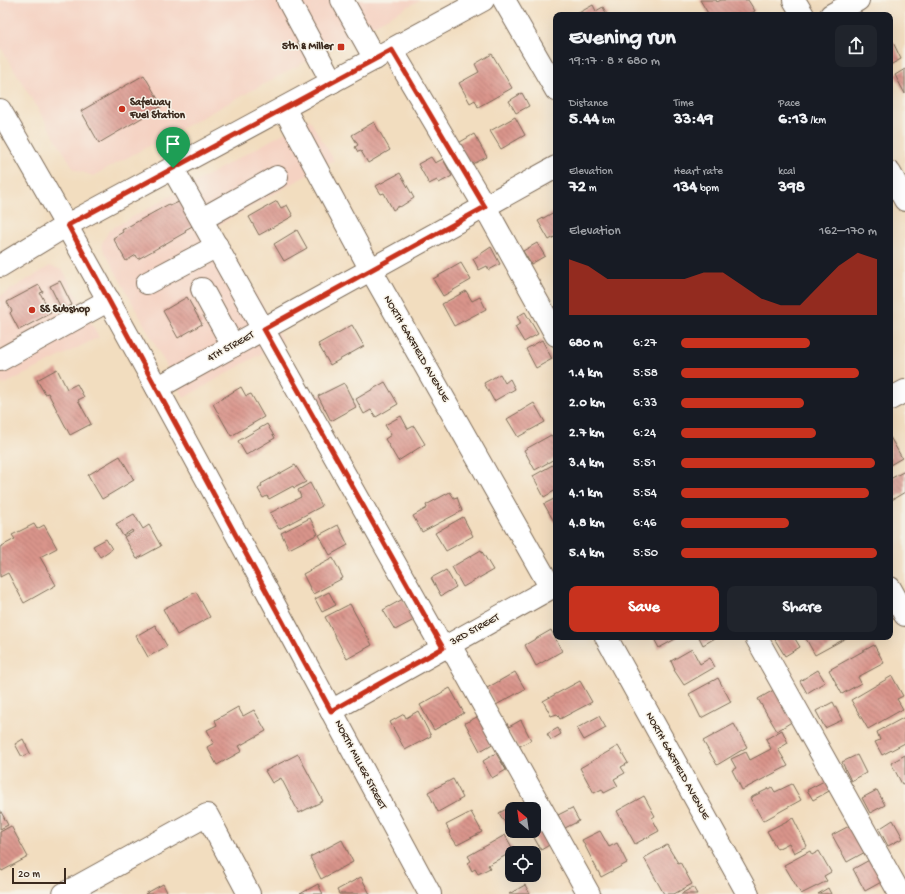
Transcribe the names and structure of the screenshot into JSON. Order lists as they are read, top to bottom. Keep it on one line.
{"streets":{"street":["4TH STREET","NORTH GARFIELD AVENUE","3RD STREET","NORTH MILLER STREET"]},"crossings":[["4TH STREET","NORTH GARFIELD AVENUE"],["4TH STREET","NORTH MILLER STREET"],["NORTH GARFIELD AVENUE","3RD STREET"],["3RD STREET","NORTH MILLER STREET"]],"places":{"transit":["5th & Miller"],"other":["Safeway Fuel Station","SS Subshop"]},"scale_bar":"20 m","north":"top left","page":{"heading":["Evening run","19:17 · 8 × 680 m"],"stats":[["Distance","5.44 km"],["Time","33:49"],["Pace","6:13 /km"],["Elevation","72 m"],["Heart rate","134 bpm"],["kcal","398"]],"chart":["Elevation","162–170 m"],"list":[{"name":"680 m","note":"6:27"},{"name":"1.4 km","note":"5:58"},{"name":"2.0 km","note":"6:33"},{"name":"2.7 km","note":"6:24"},{"name":"3.4 km","note":"5:51"},{"name":"4.1 km","note":"5:54"},{"name":"4.8 km","note":"6:46"},{"name":"5.4 km","note":"5:50"}],"buttons":["Save","Share"],"scale":"20 m"}}
